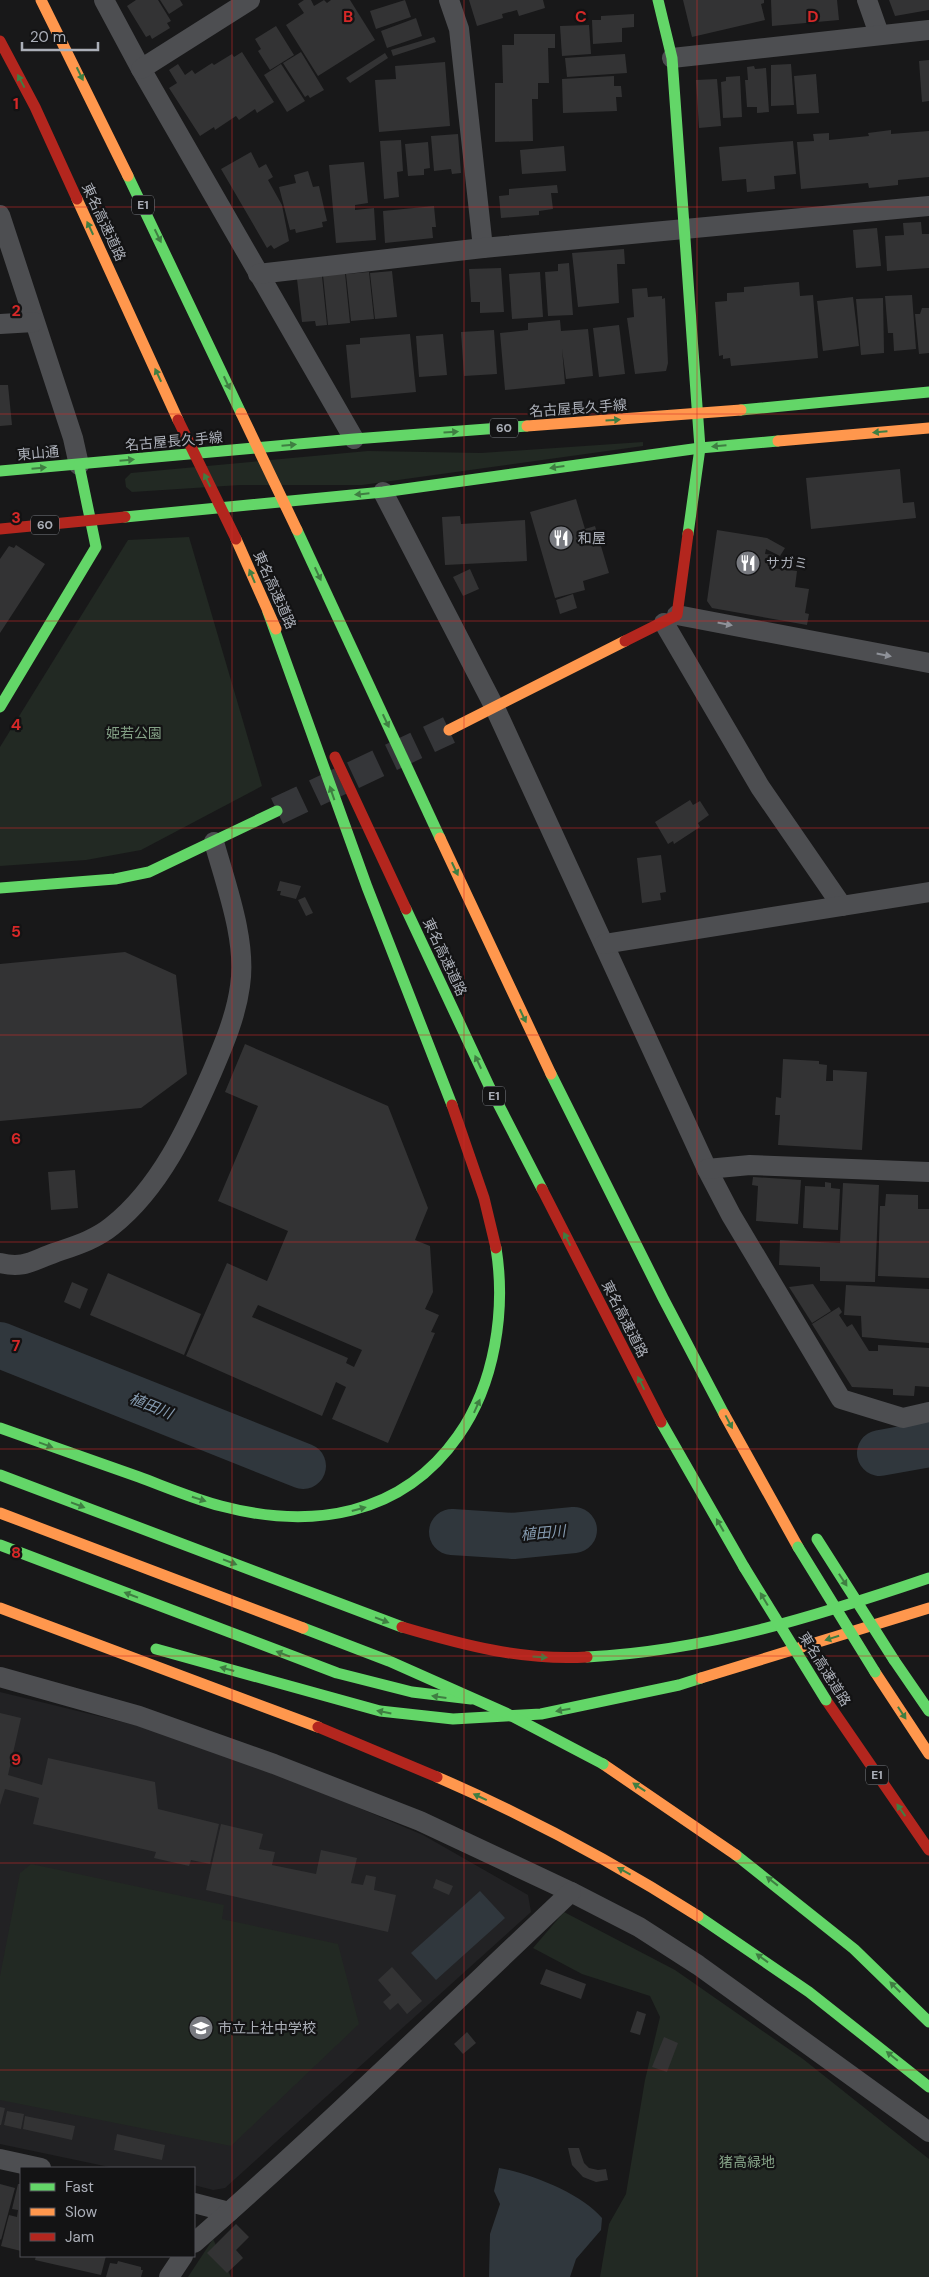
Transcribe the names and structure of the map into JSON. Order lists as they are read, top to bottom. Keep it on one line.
{"streets":{"main road":["E1","東名高速道路","名古屋長久手線","60","東山通"]},"crossings":[["名古屋長久手線","東山通"]],"water":["植田川"],"parks":["姫若公園","猪高緑地"],"places":{"restaurant":["和屋","サガミ"],"school or university":["市立上社中学校"]},"legend":["Fast","Slow","Jam"],"scale_bar":"20 m","grid":{"columns":["B","C","D"],"rows":["1","2","3","4","5","6","7","8","9"]}}
